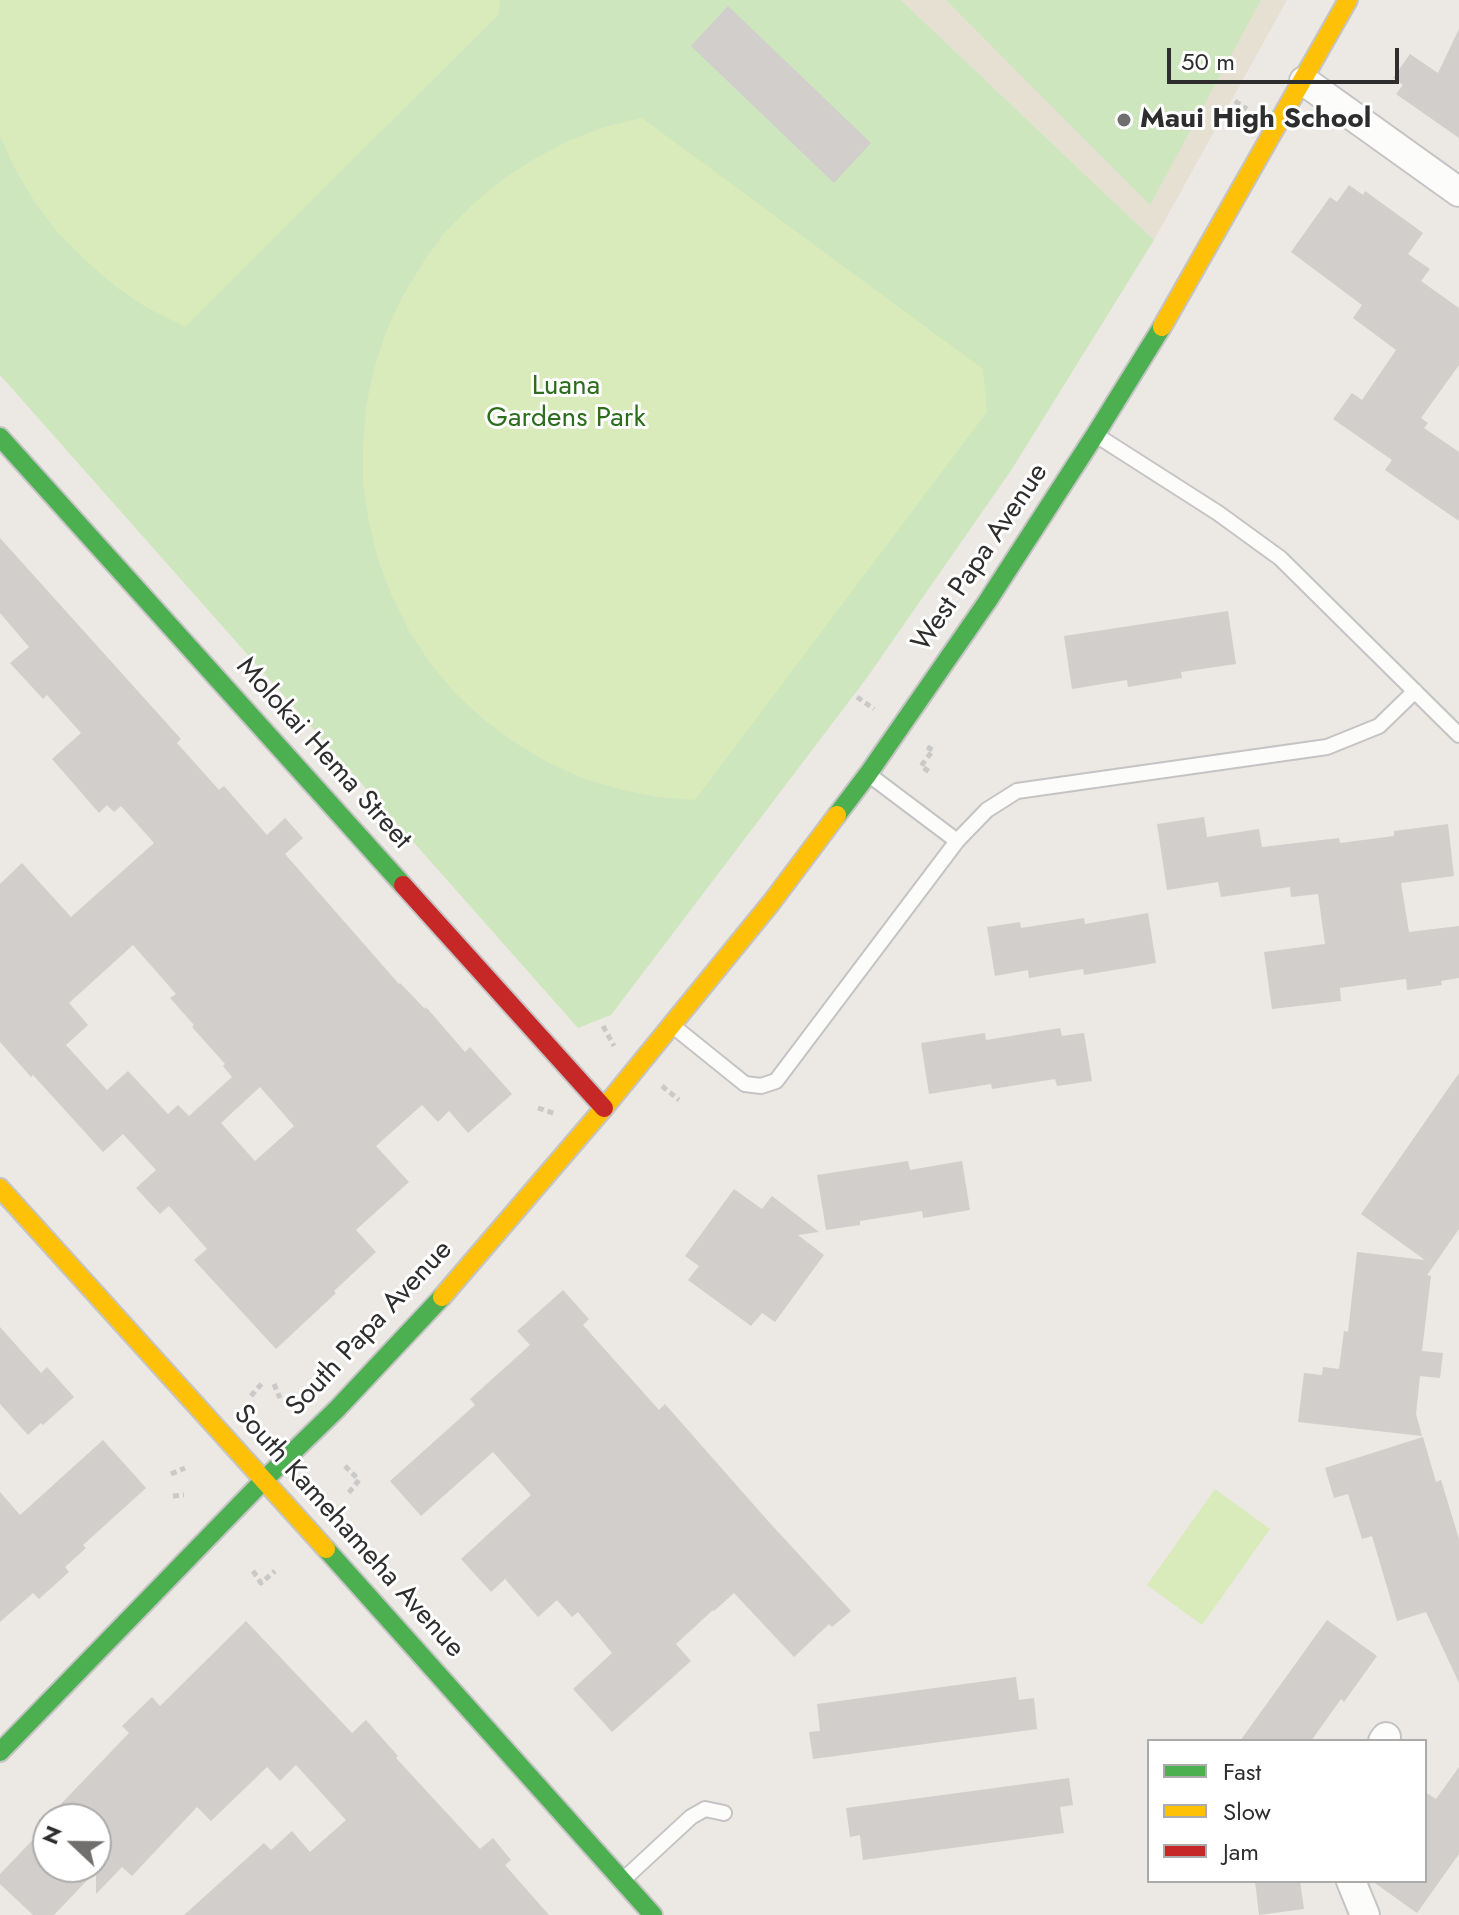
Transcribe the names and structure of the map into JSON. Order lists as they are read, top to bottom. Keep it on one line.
{"streets":{"street":["West Papa Avenue","Molokai Hema Street","South Papa Avenue","South Kamehameha Avenue"]},"crossings":[["West Papa Avenue","Molokai Hema Street"],["West Papa Avenue","South Papa Avenue"],["Molokai Hema Street","South Papa Avenue"],["South Papa Avenue","South Kamehameha Avenue"]],"parks":["Luana Gardens Park"],"places":["Maui High School"],"legend":["Fast","Slow","Jam"],"scale_bar":"50 m","north":"left"}
